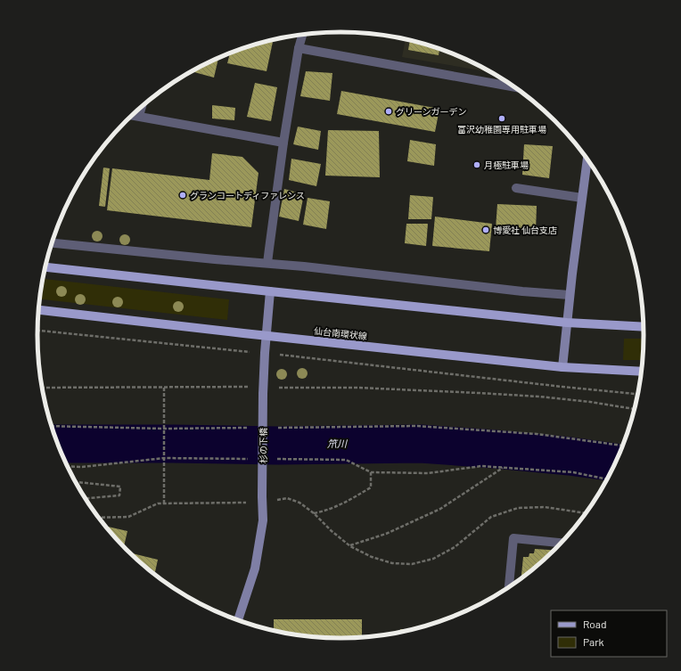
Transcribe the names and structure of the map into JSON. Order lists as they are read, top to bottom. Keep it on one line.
{"streets":{"main road":["仙台南環状線"],"street":["杉の下橋"]},"crossings":[["仙台南環状線","杉の下橋"]],"water":["笊川"],"places":["グリーンガーデン","富沢幼稚園専用駐車場","月極駐車場","グランコートディファレンス","博愛社 仙台支店"],"legend":["Road","Park"]}
